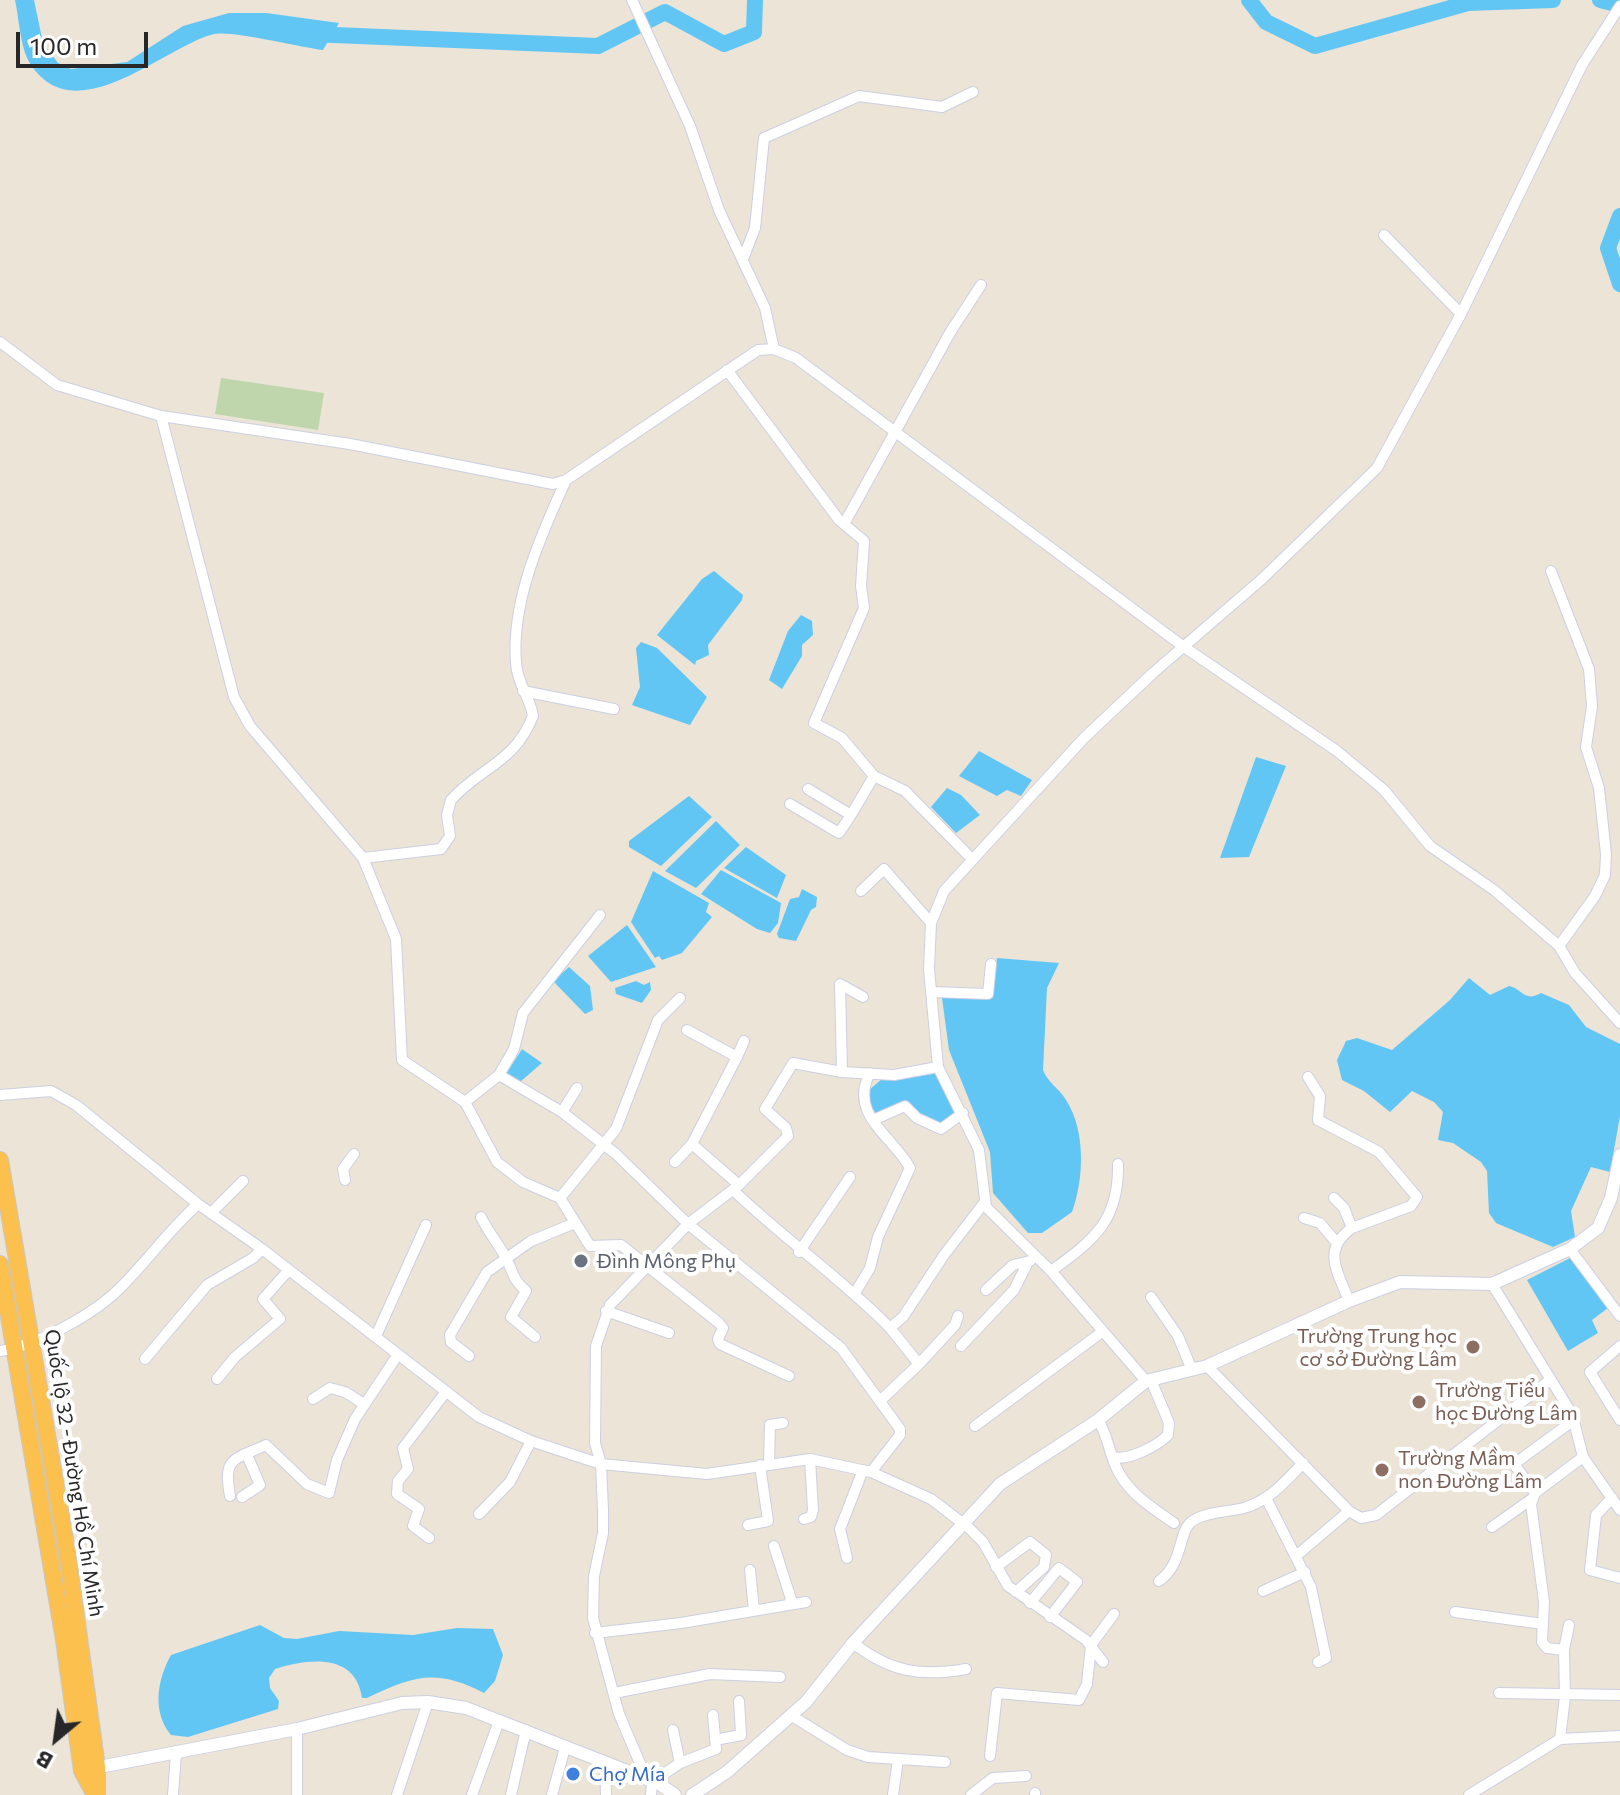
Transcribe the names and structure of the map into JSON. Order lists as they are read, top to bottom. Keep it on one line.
{"streets":{"highway":["Quốc lộ 32 - Đường Hồ Chí Minh"]},"places":["Đình Mông Phụ","Trường Trung học cơ sở Đường Lâm","Trường Tiểu học Đường Lâm","Trường Mầm non Đường Lâm","Chợ Mía"],"scale_bar":"100 m","north":"bottom left"}
